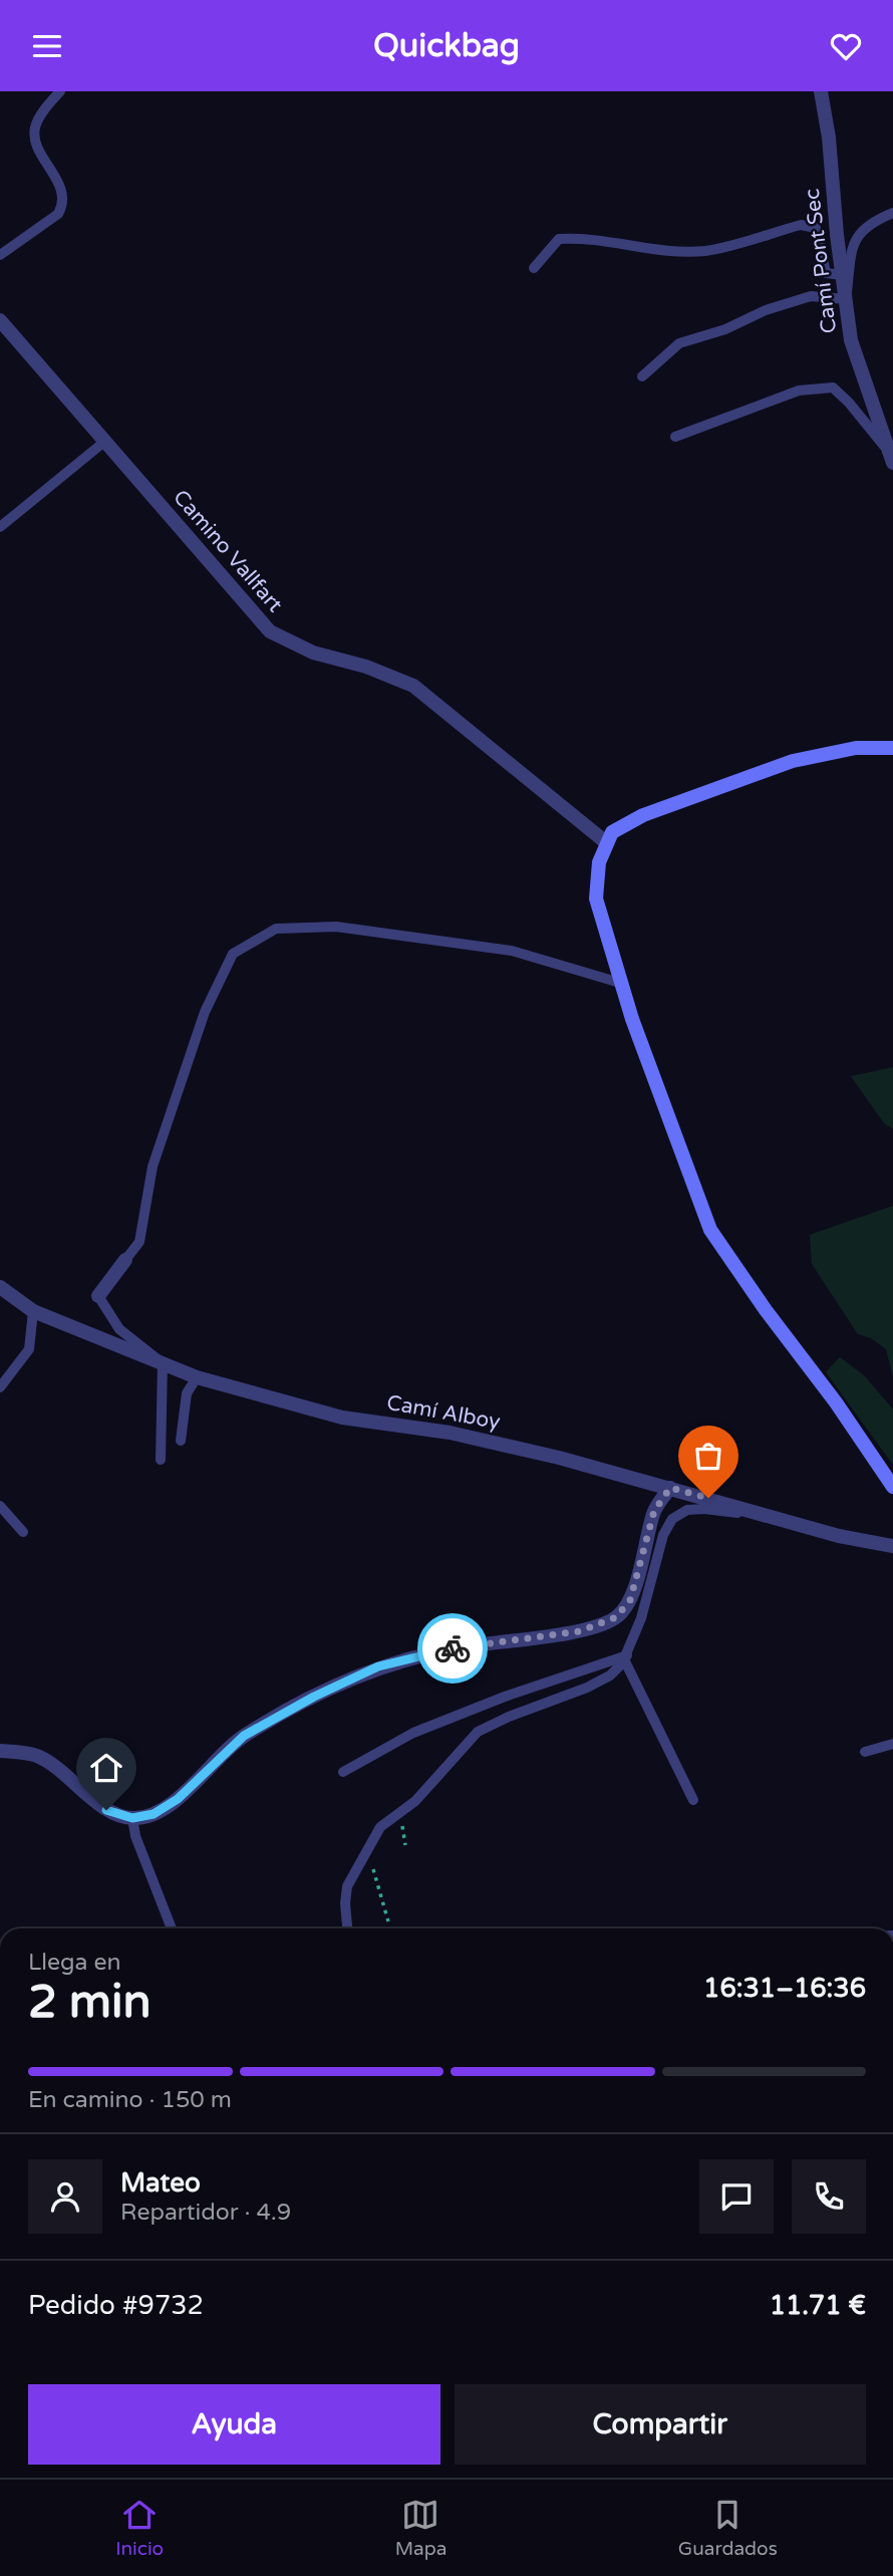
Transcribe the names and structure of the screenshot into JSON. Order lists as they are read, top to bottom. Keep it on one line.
{"streets":{"street":["Camí Pont Sec","Camino Vallfart","Camí Alboy"]},"page":{"header":"Quickbag","heading":["2 min","Llega en","16:31–16:36"],"panel":["Mateo","Repartidor · 4.9","Pedido #9732","11.71 €"],"bar":"En camino · 150 m","buttons":["Ayuda","Compartir"],"tabs":["Inicio","Mapa","Guardados"]}}
